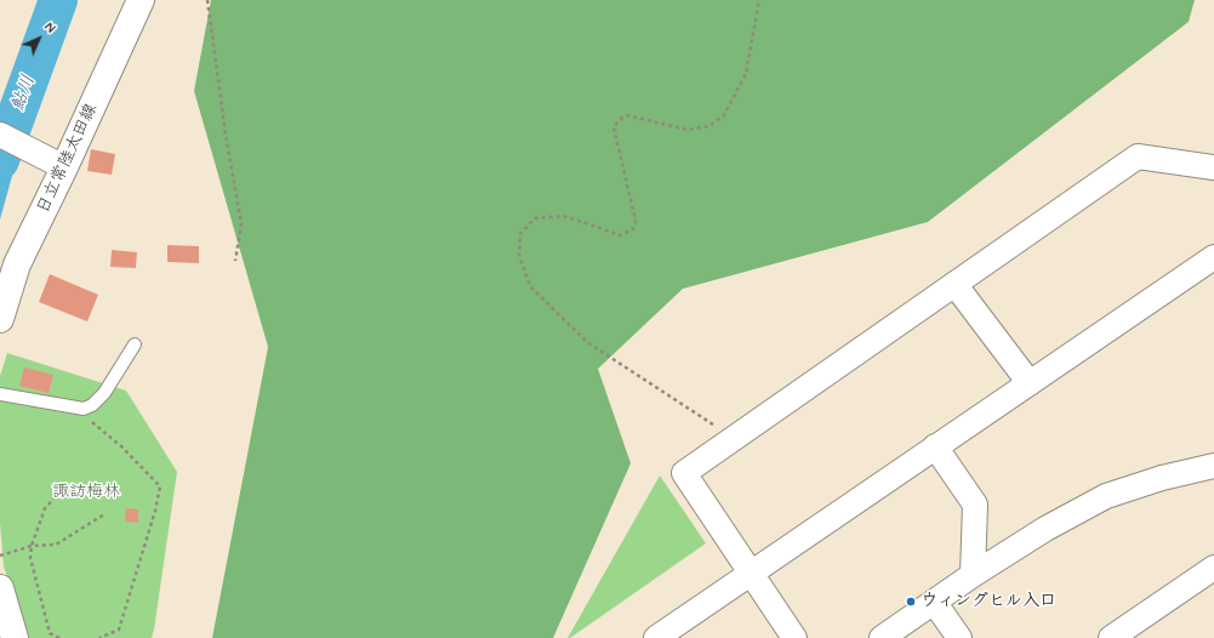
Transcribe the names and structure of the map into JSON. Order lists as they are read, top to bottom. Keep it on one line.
{"streets":{"main road":["日立常陸太田線"]},"water":["鮎川"],"parks":["諏訪梅林"],"places":["ウィングヒル入口"],"north":"top right"}
